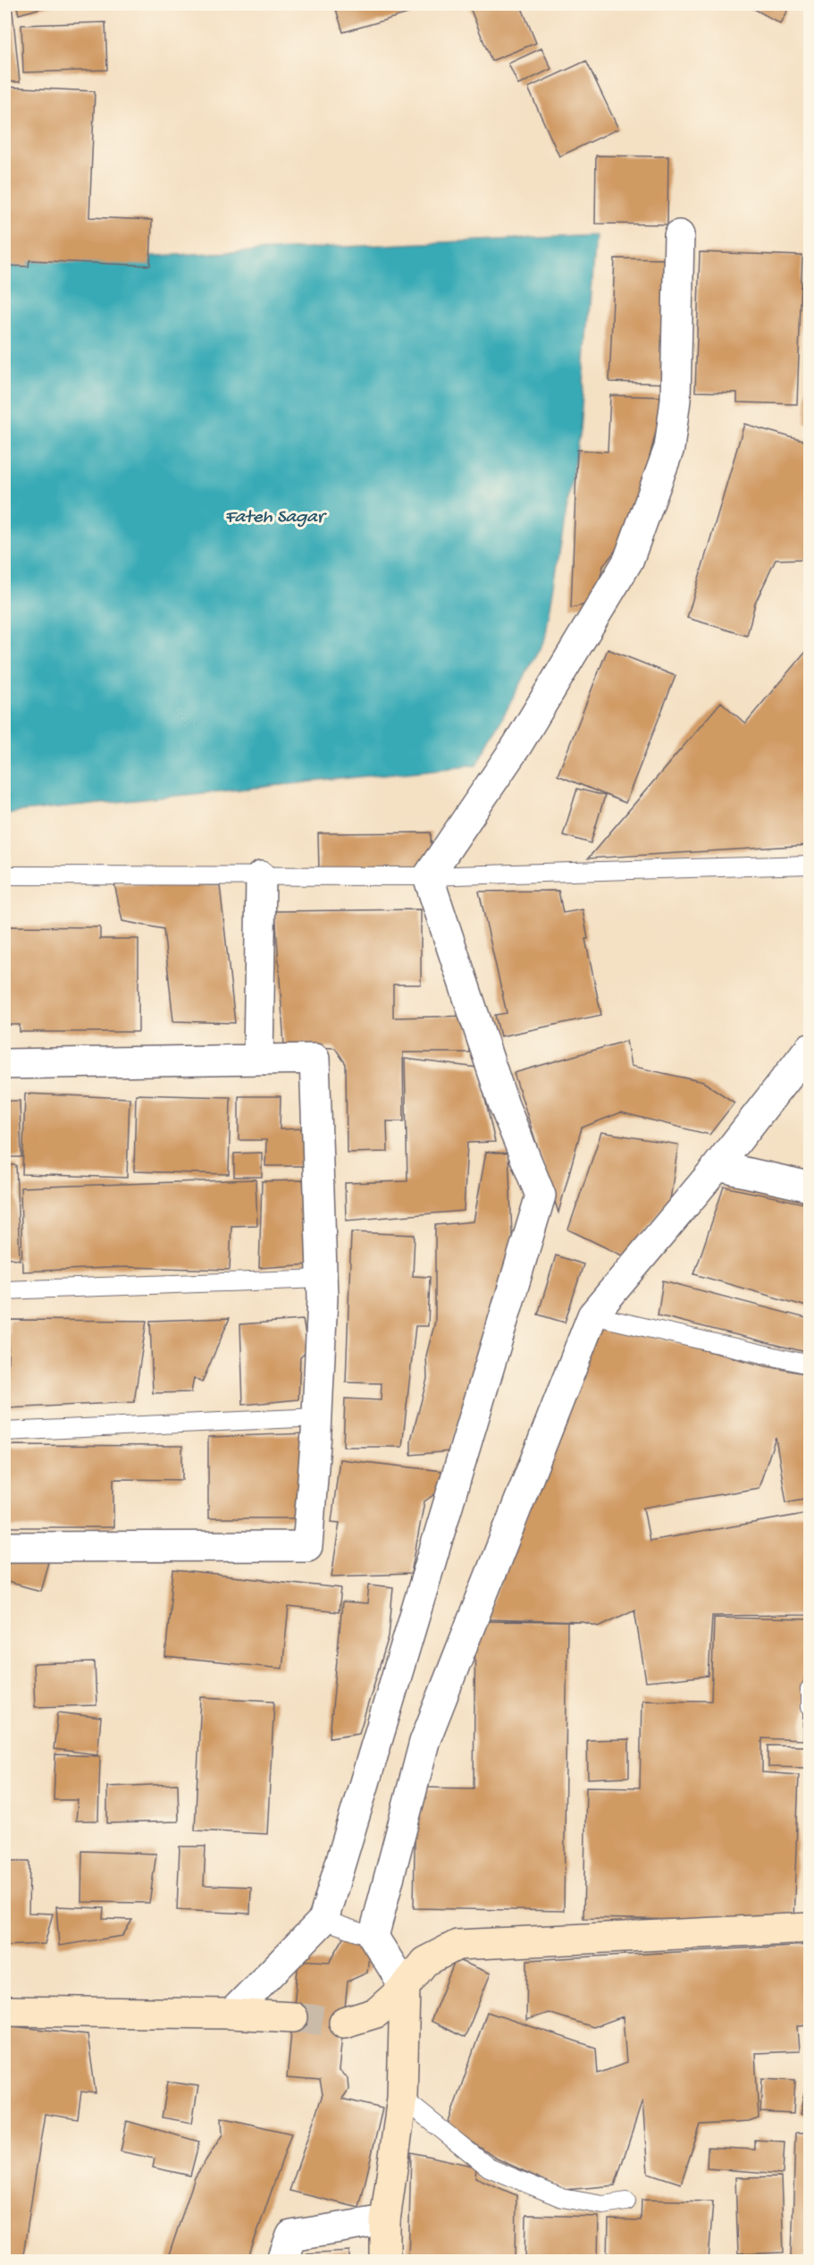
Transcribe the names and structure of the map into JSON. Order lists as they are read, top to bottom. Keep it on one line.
{"water":["Fateh Sagar"]}
